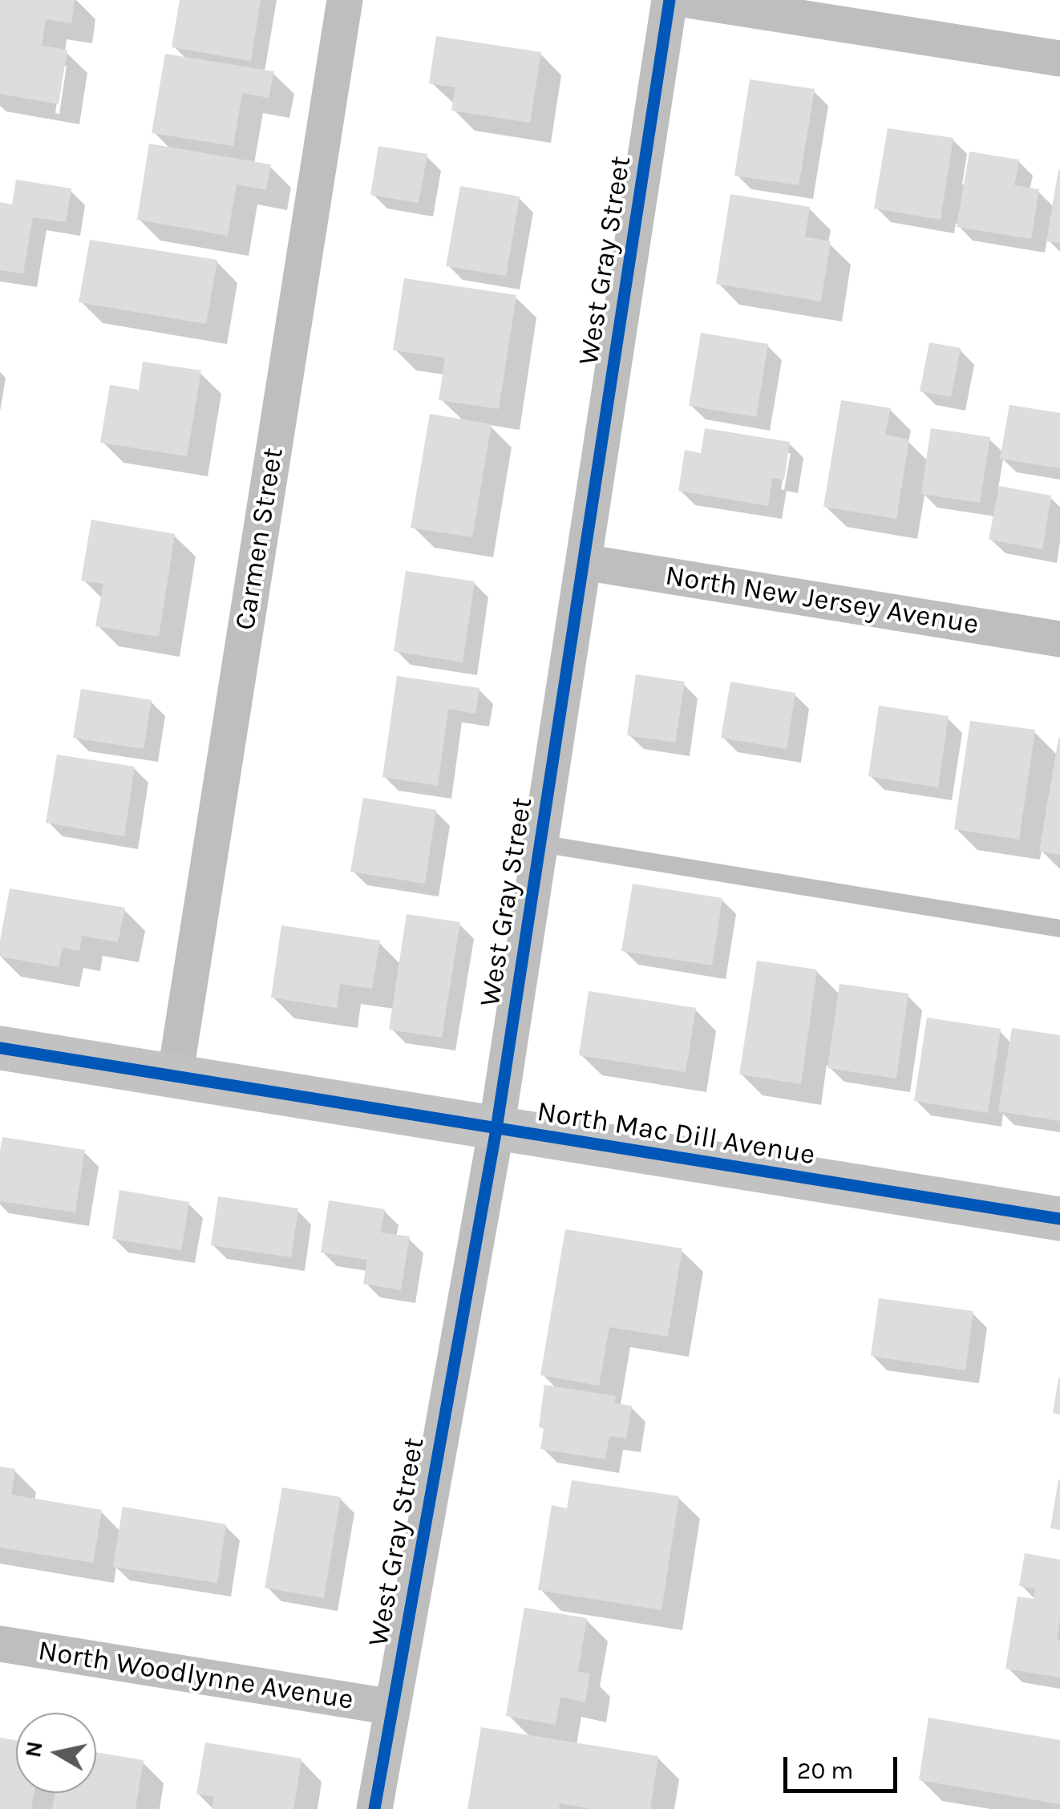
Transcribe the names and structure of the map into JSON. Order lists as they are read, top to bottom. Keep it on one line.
{"streets":{"street":["West Gray Street","Carmen Street","North New Jersey Avenue","North Mac Dill Avenue","North Woodlynne Avenue"]},"crossings":[["West Gray Street","North New Jersey Avenue"],["West Gray Street","North Mac Dill Avenue"],["West Gray Street","North Woodlynne Avenue"],["Carmen Street","North Mac Dill Avenue"]],"scale_bar":"20 m","north":"left"}
